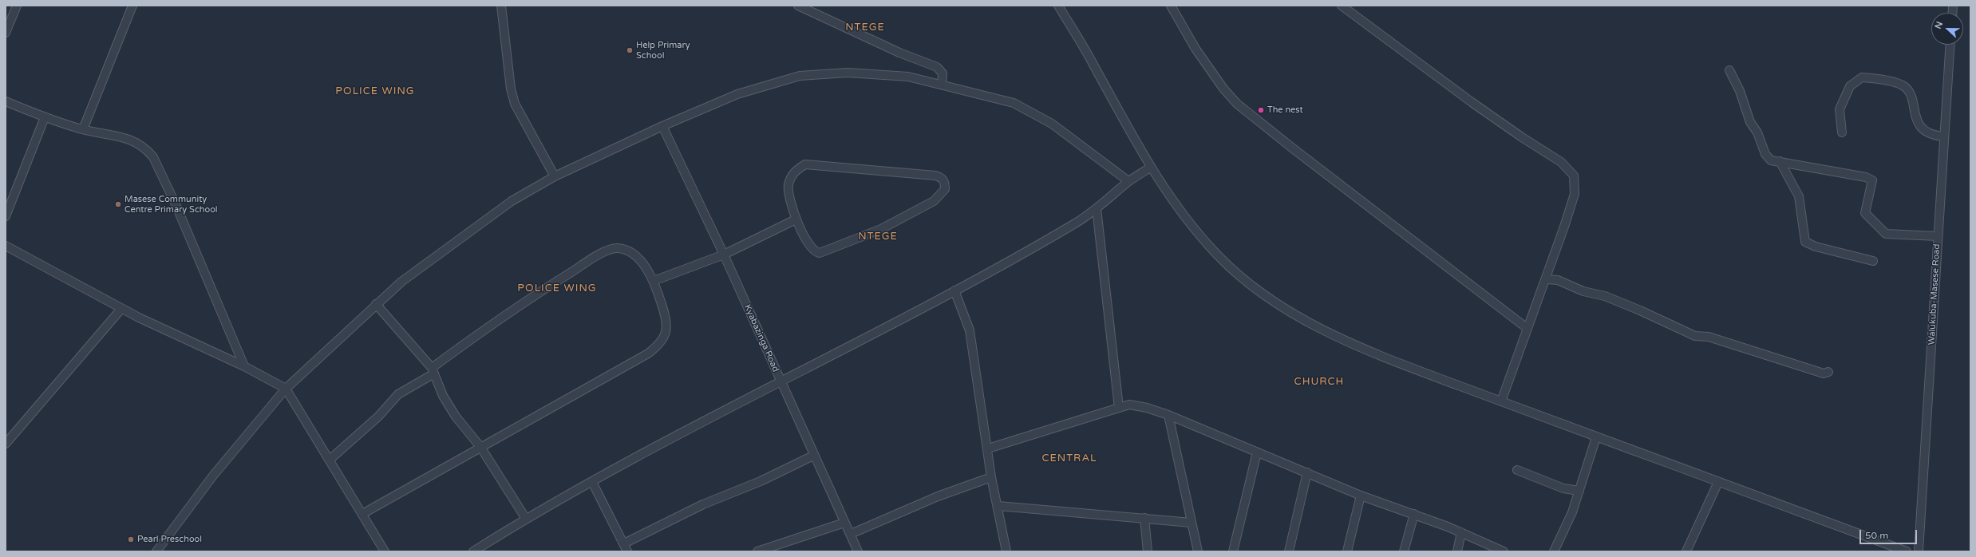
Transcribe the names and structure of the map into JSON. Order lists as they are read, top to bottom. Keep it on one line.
{"streets":{"street":["Walukuba-Masese Road","Kyabazinga Road"]},"districts":["NTEGE","POLICE WING","NTEGE","POLICE WING","CHURCH","CENTRAL"],"places":["Help Primary School","The nest","Masese Community Centre Primary School","Pearl Preschool"],"scale_bar":"50 m","north":"left"}
